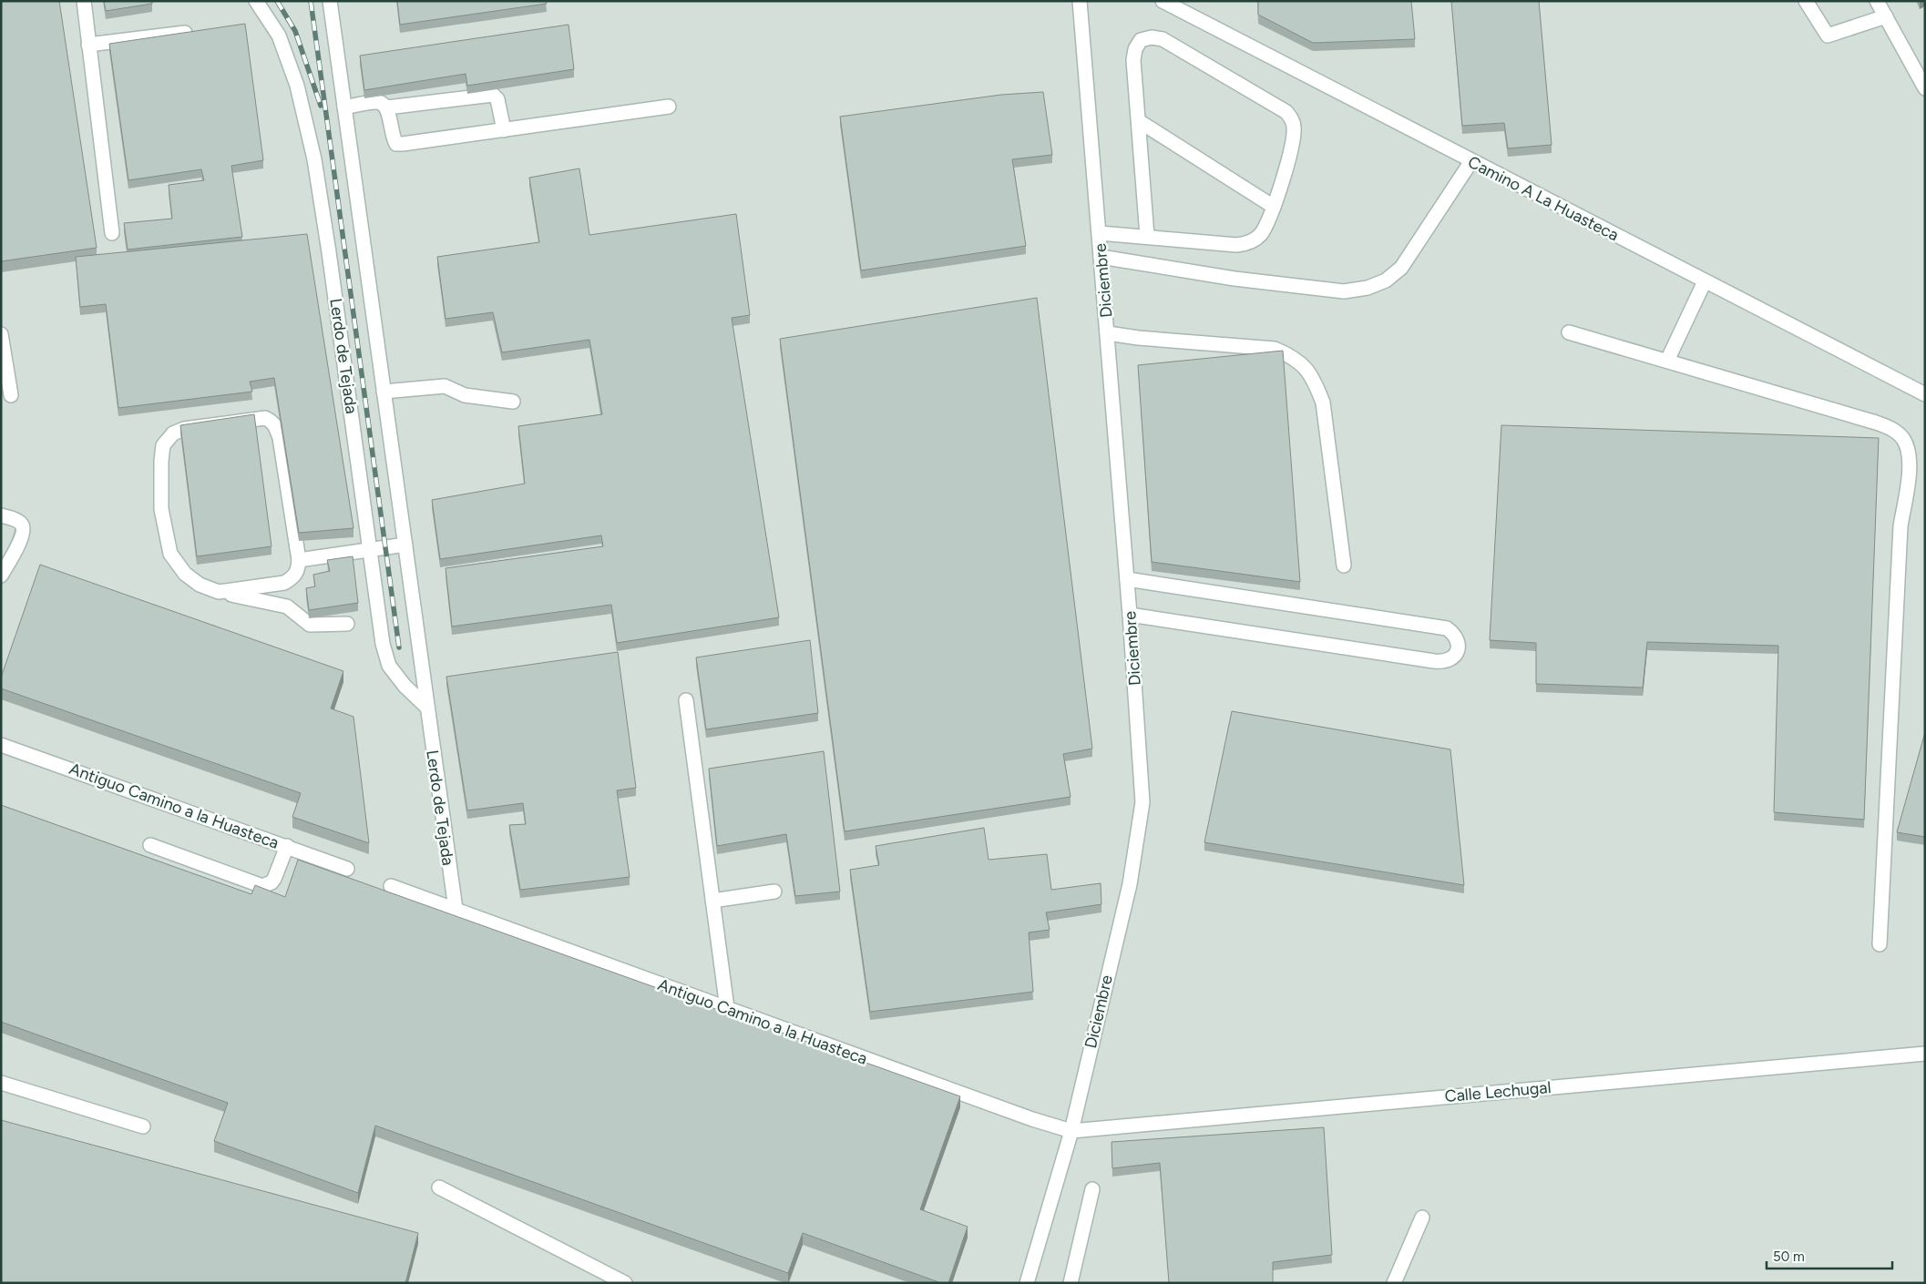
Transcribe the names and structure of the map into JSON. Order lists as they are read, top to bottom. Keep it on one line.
{"streets":{"street":["Camino A La Huasteca","Diciembre","Lerdo de Tejada","Antiguo Camino a la Huasteca","Calle Lechugal"]},"crossings":[["Diciembre","Antiguo Camino a la Huasteca"],["Diciembre","Calle Lechugal"],["Lerdo de Tejada","Antiguo Camino a la Huasteca"],["Antiguo Camino a la Huasteca","Calle Lechugal"]],"scale_bar":"50 m"}
